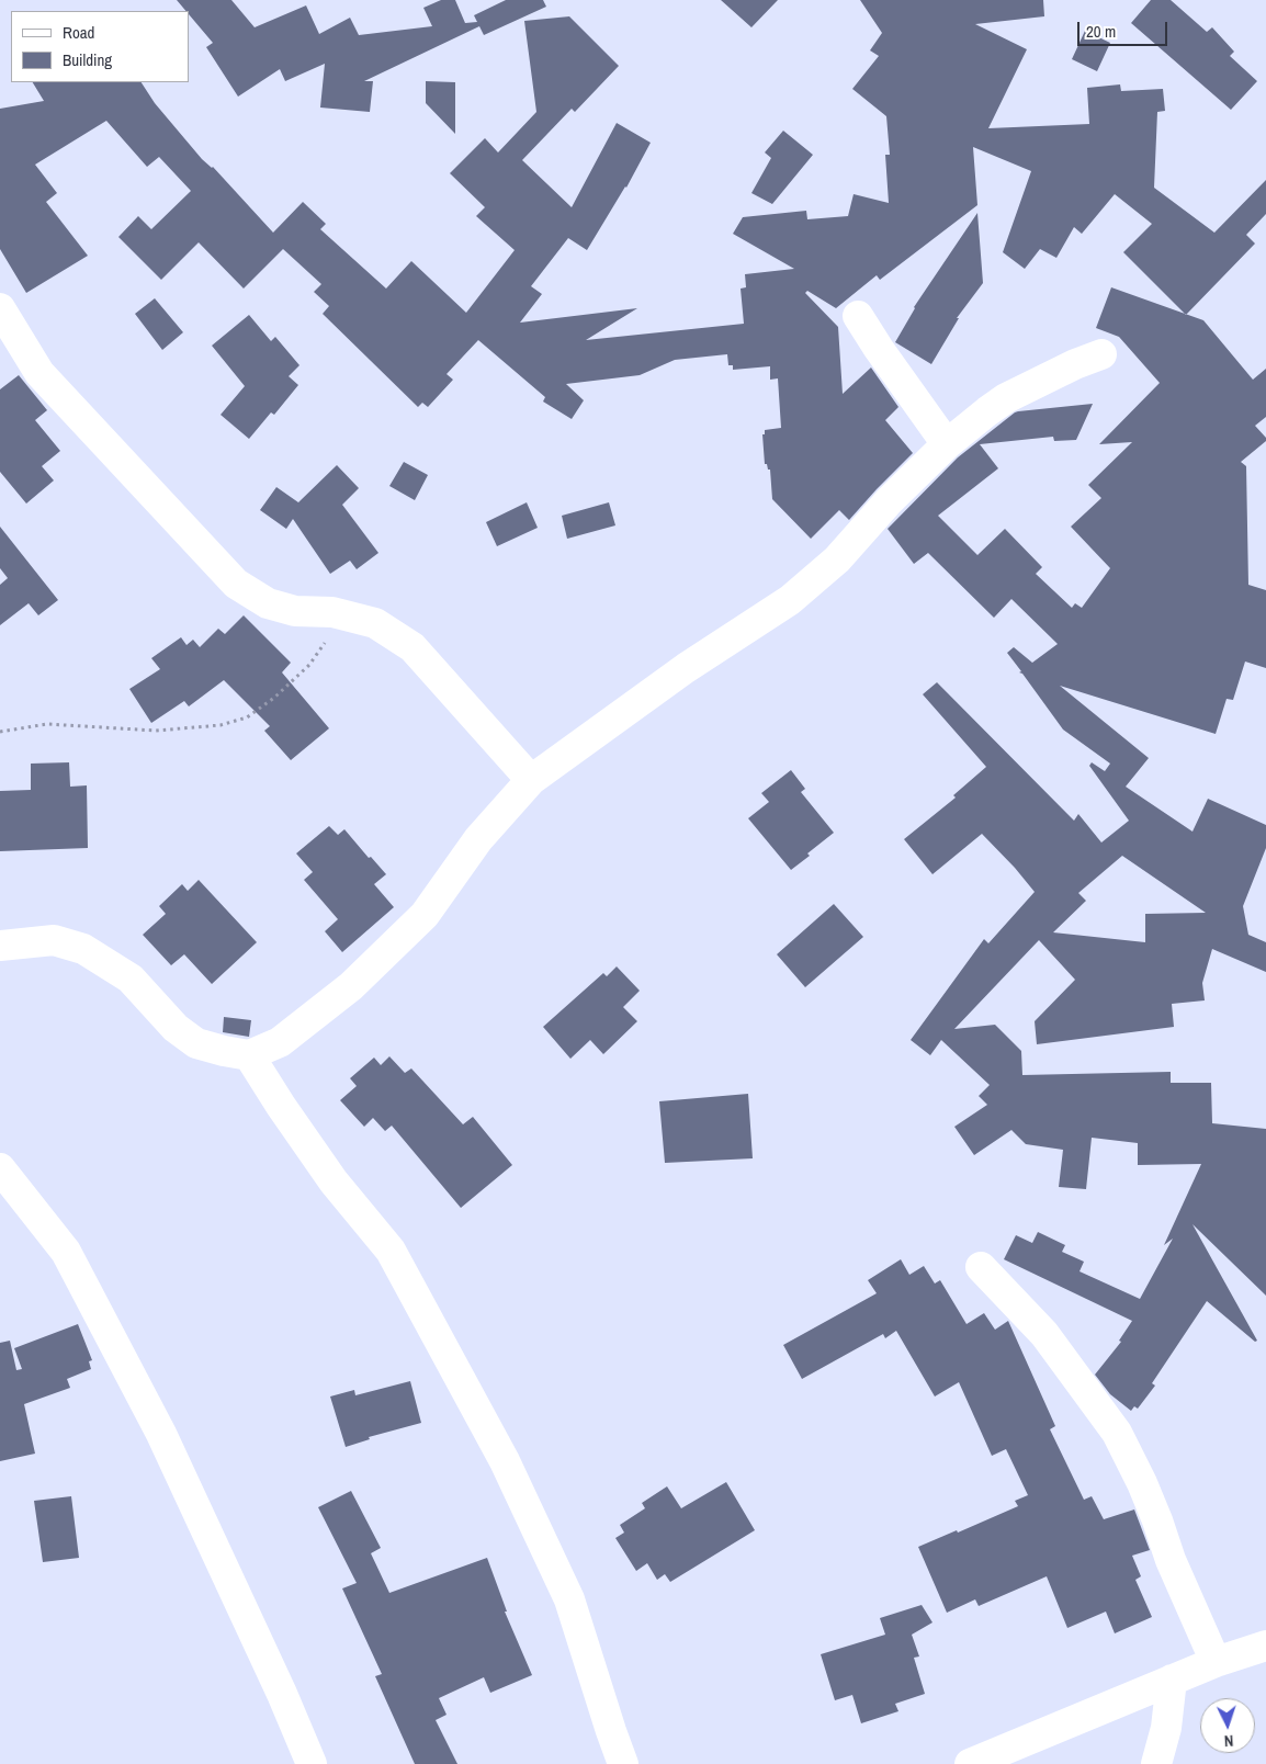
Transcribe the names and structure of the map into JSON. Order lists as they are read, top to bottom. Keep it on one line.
{"legend":["Road","Building"],"scale_bar":"20 m","north":"bottom"}
